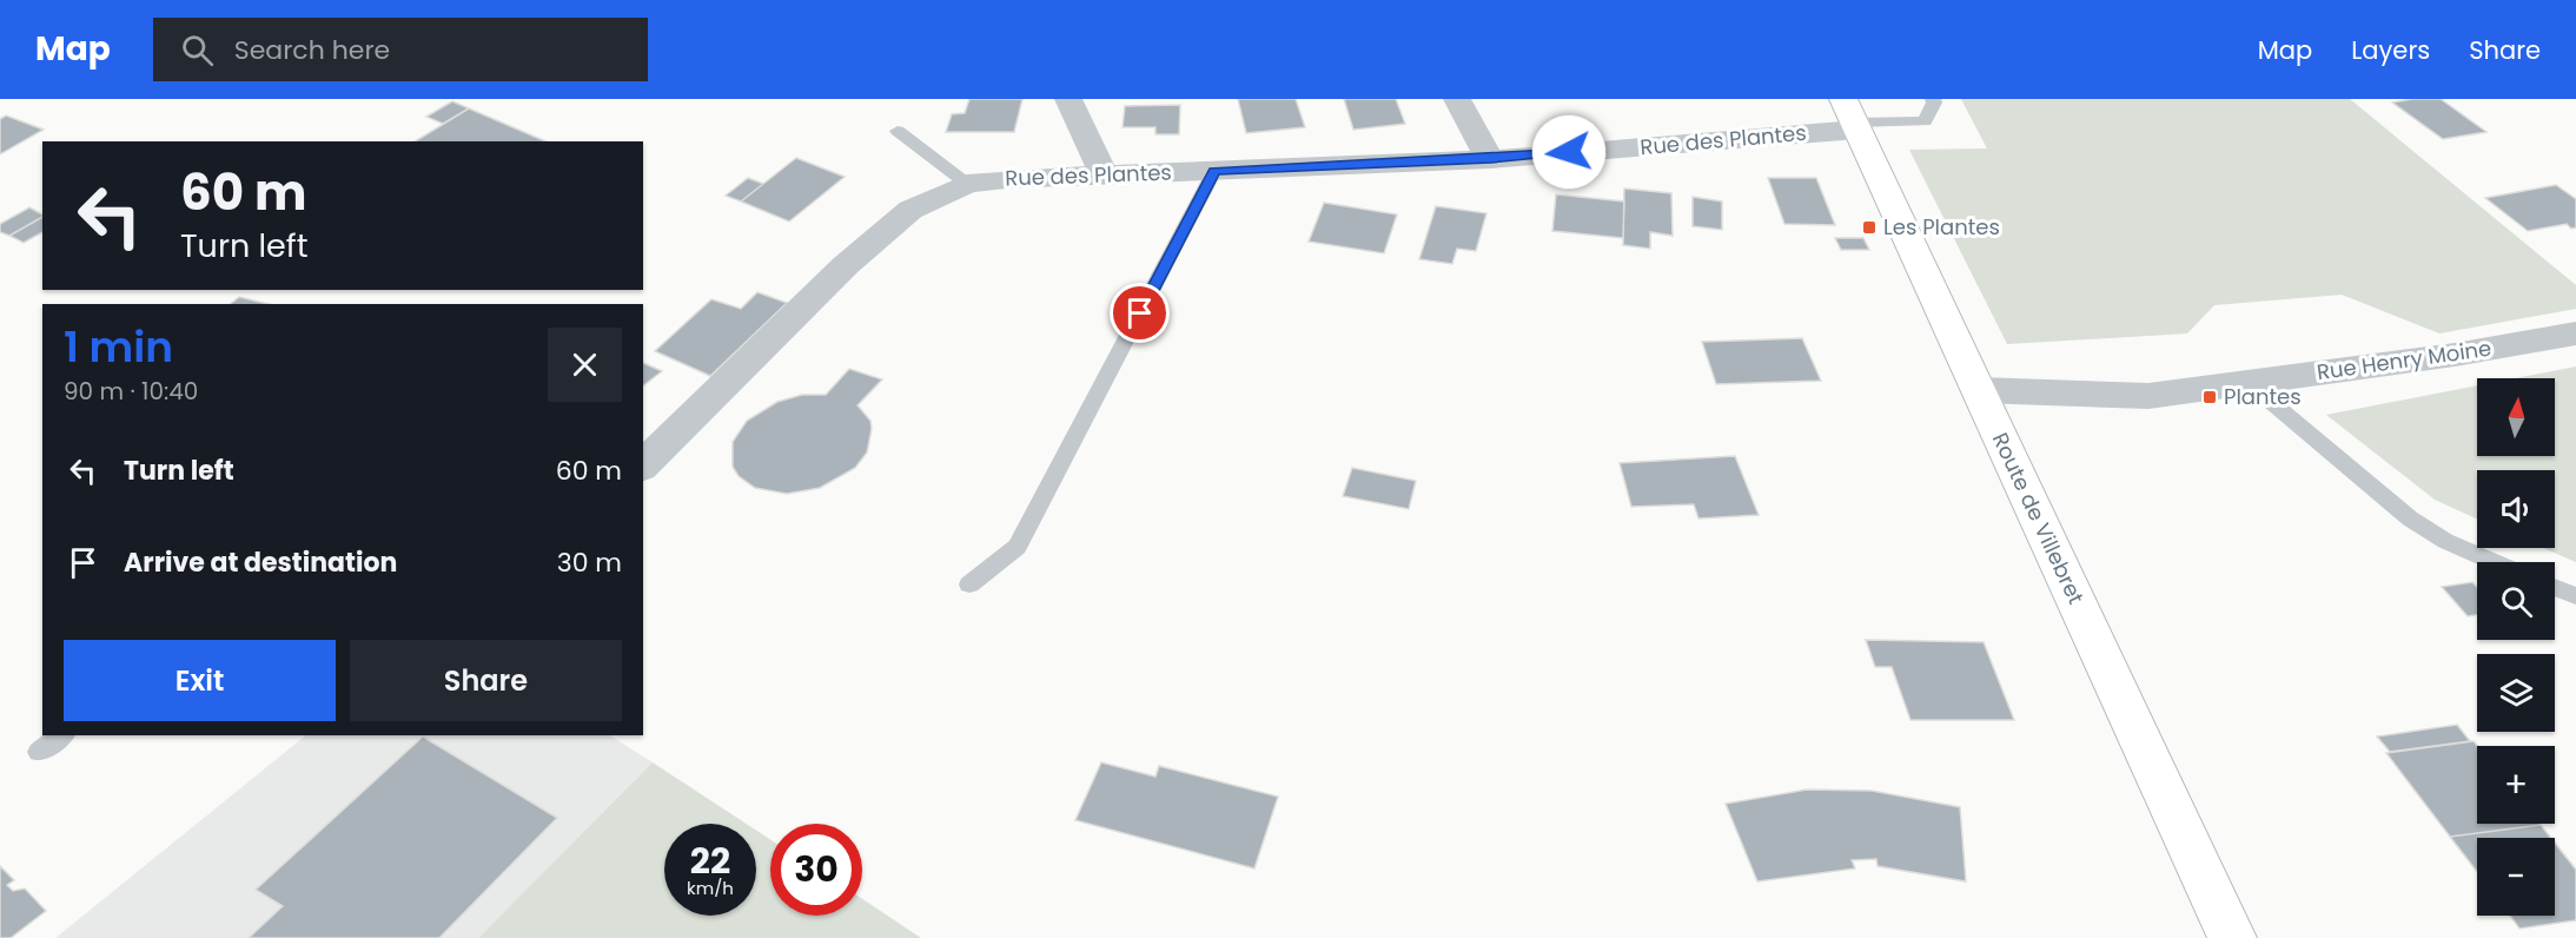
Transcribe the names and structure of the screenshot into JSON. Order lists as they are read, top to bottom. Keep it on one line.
{"streets":{"main road":["Route de Villebret"],"street":["Rue des Plantes","Rue Henry Moine"]},"crossings":[["Rue des Plantes","Route de Villebret"],["Rue Henry Moine","Route de Villebret"]],"places":{"transit":["Les Plantes","Plantes"]},"north":"top","page":{"header":"Map","search":"Search here","nav":["Map","Layers","Share"],"turn":["60 m","Turn left"],"heading":["1 min","90 m · 10:40"],"map_buttons":["+","−"],"list":[{"name":"Turn left","value":"60 m"},{"name":"Arrive at destination","value":"30 m"}],"buttons":["Exit","Share"],"speed":"22 km/h","limit":"30"}}
